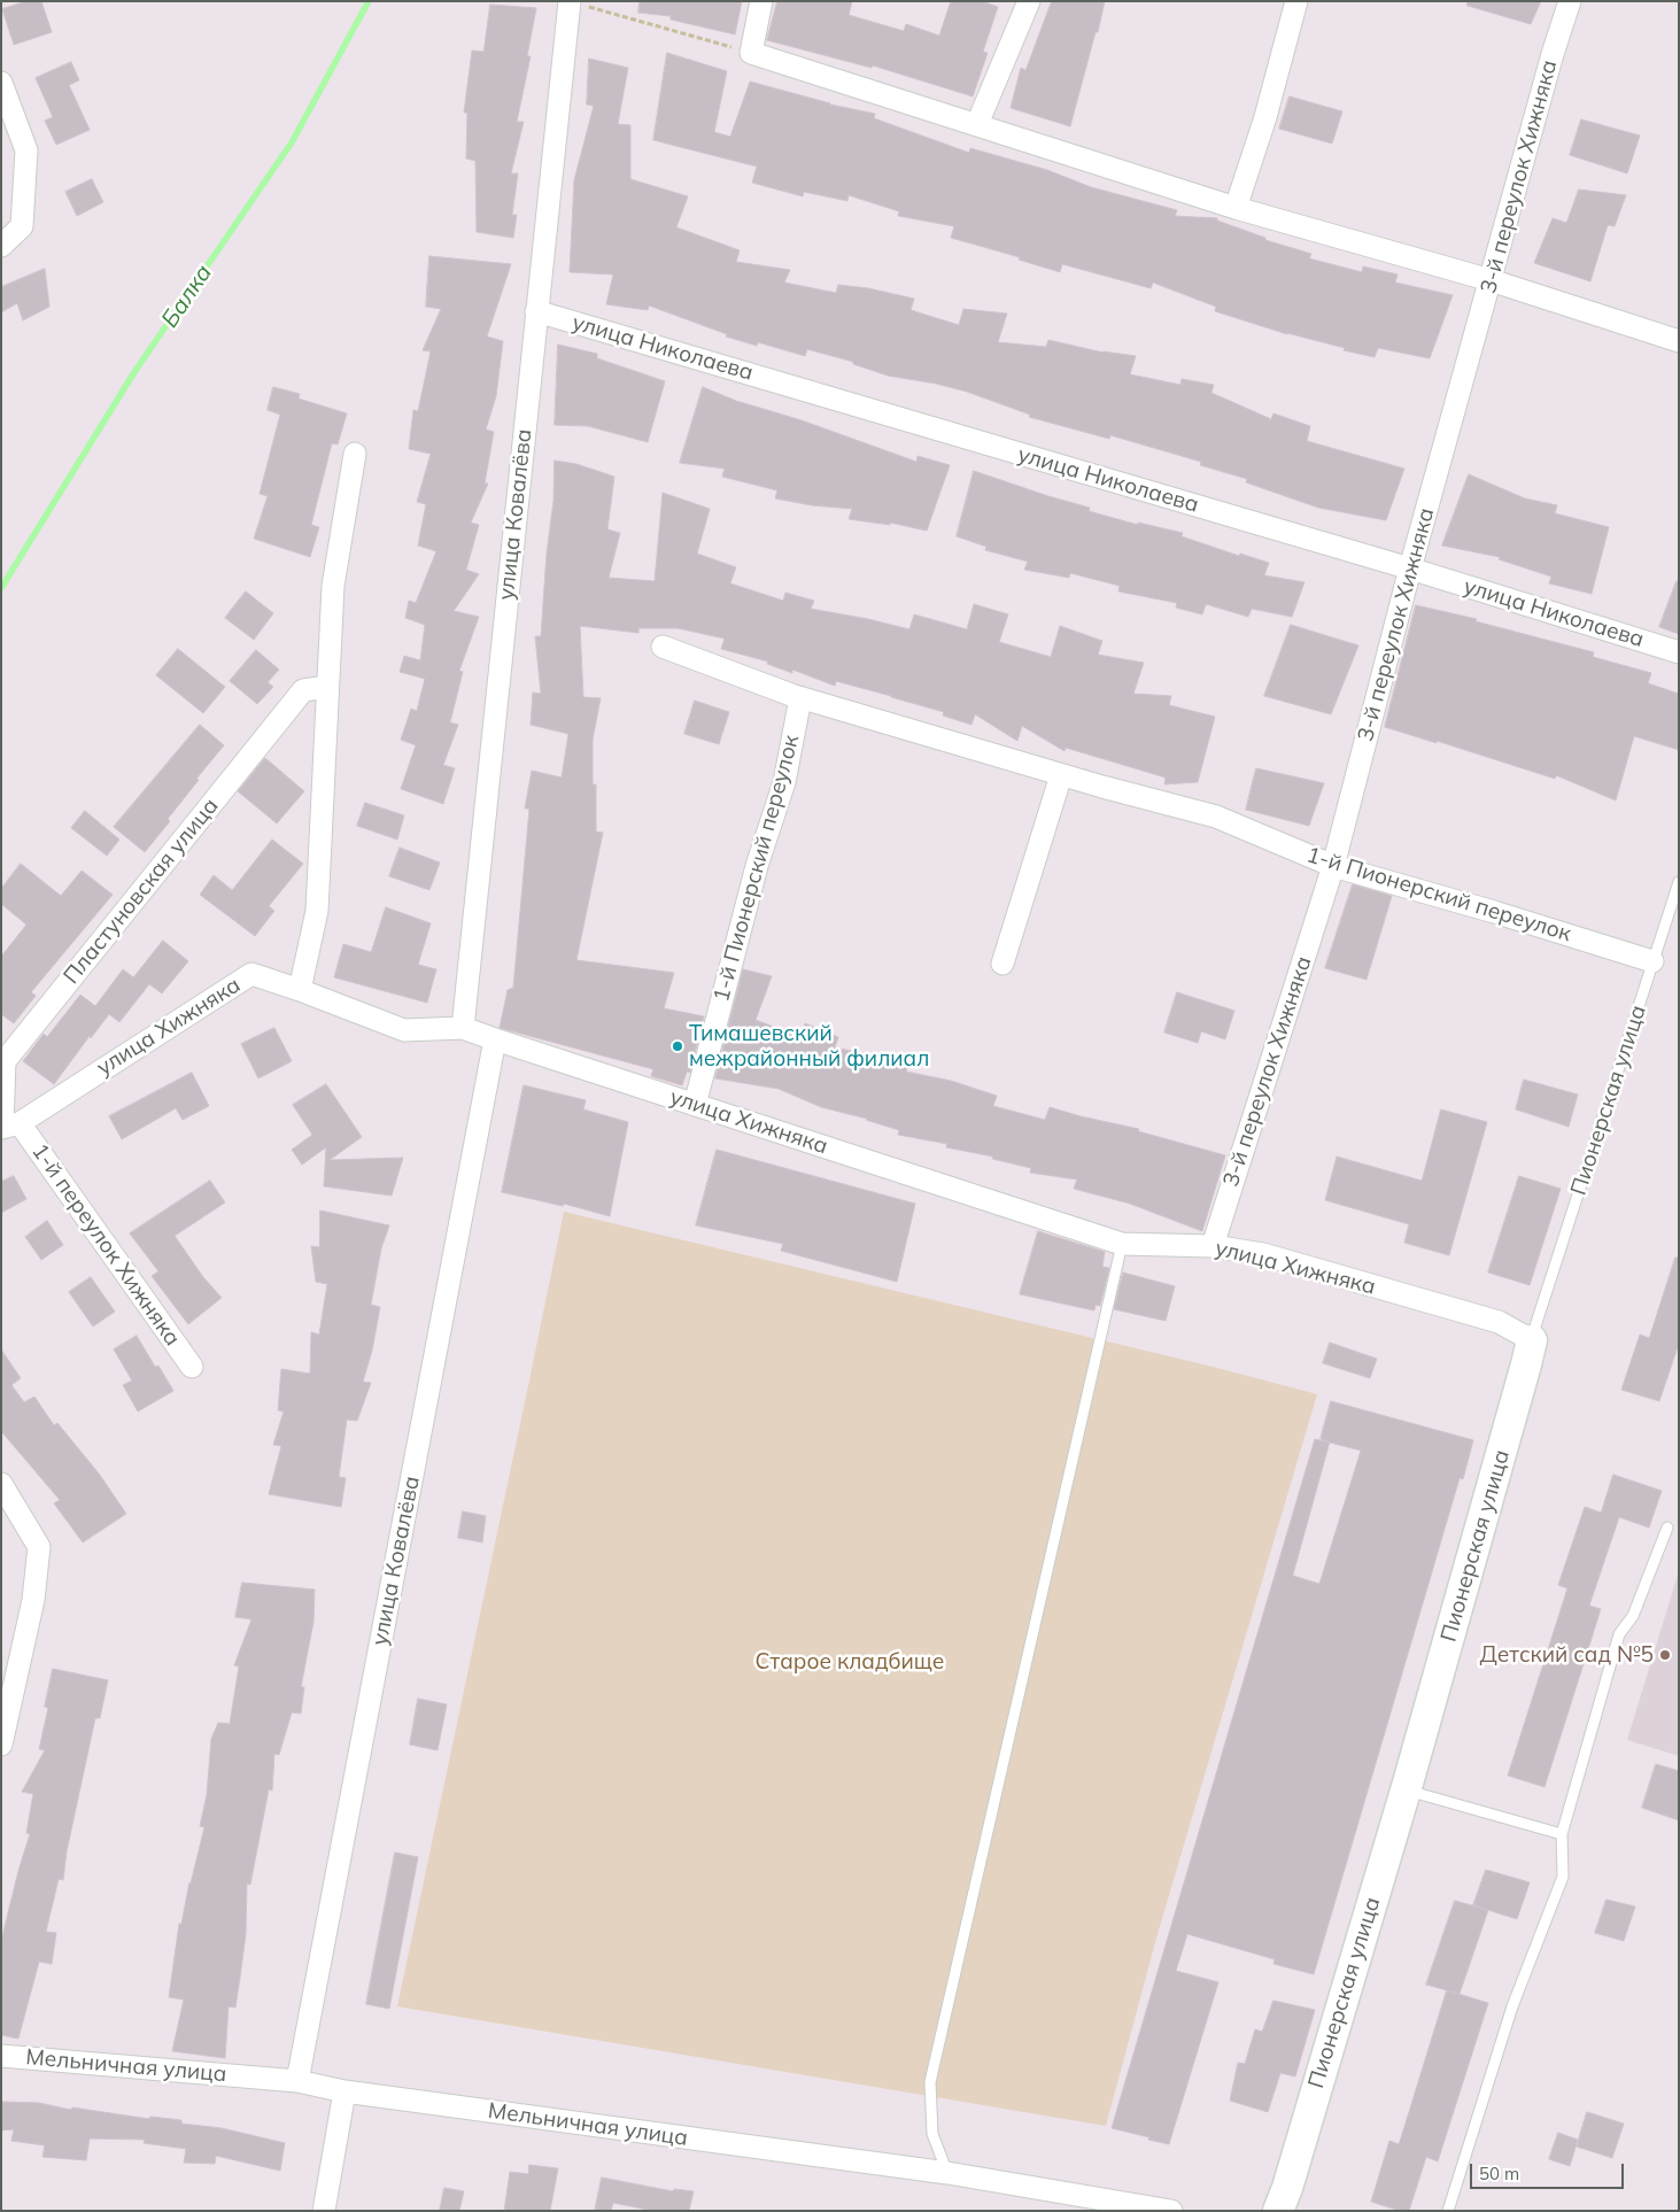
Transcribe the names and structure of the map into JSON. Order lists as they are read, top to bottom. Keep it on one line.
{"streets":{"street":["3-й переулок Хижняка","улица Николаева","улица Ковалёва","1-й Пионерский переулок","Пластуновская улица","улица Хижняка","Пионерская улица","1-й переулок Хижняка","Мельничная улица"]},"crossings":[["3-й переулок Хижняка","улица Николаева"],["3-й переулок Хижняка","1-й Пионерский переулок"],["3-й переулок Хижняка","улица Хижняка"],["улица Николаева","улица Ковалёва"],["улица Ковалёва","улица Хижняка"],["улица Ковалёва","Мельничная улица"],["1-й Пионерский переулок","улица Хижняка"],["1-й Пионерский переулок","Пионерская улица"],["Пластуновская улица","улица Хижняка"],["Пластуновская улица","1-й переулок Хижняка"],["улица Хижняка","Пионерская улица"],["улица Хижняка","1-й переулок Хижняка"]],"water":["Балка"],"parks":["Старое кладбище"],"places":["Тимашевский межрайонный филиал","Детский сад №5"],"scale_bar":"50 m"}
